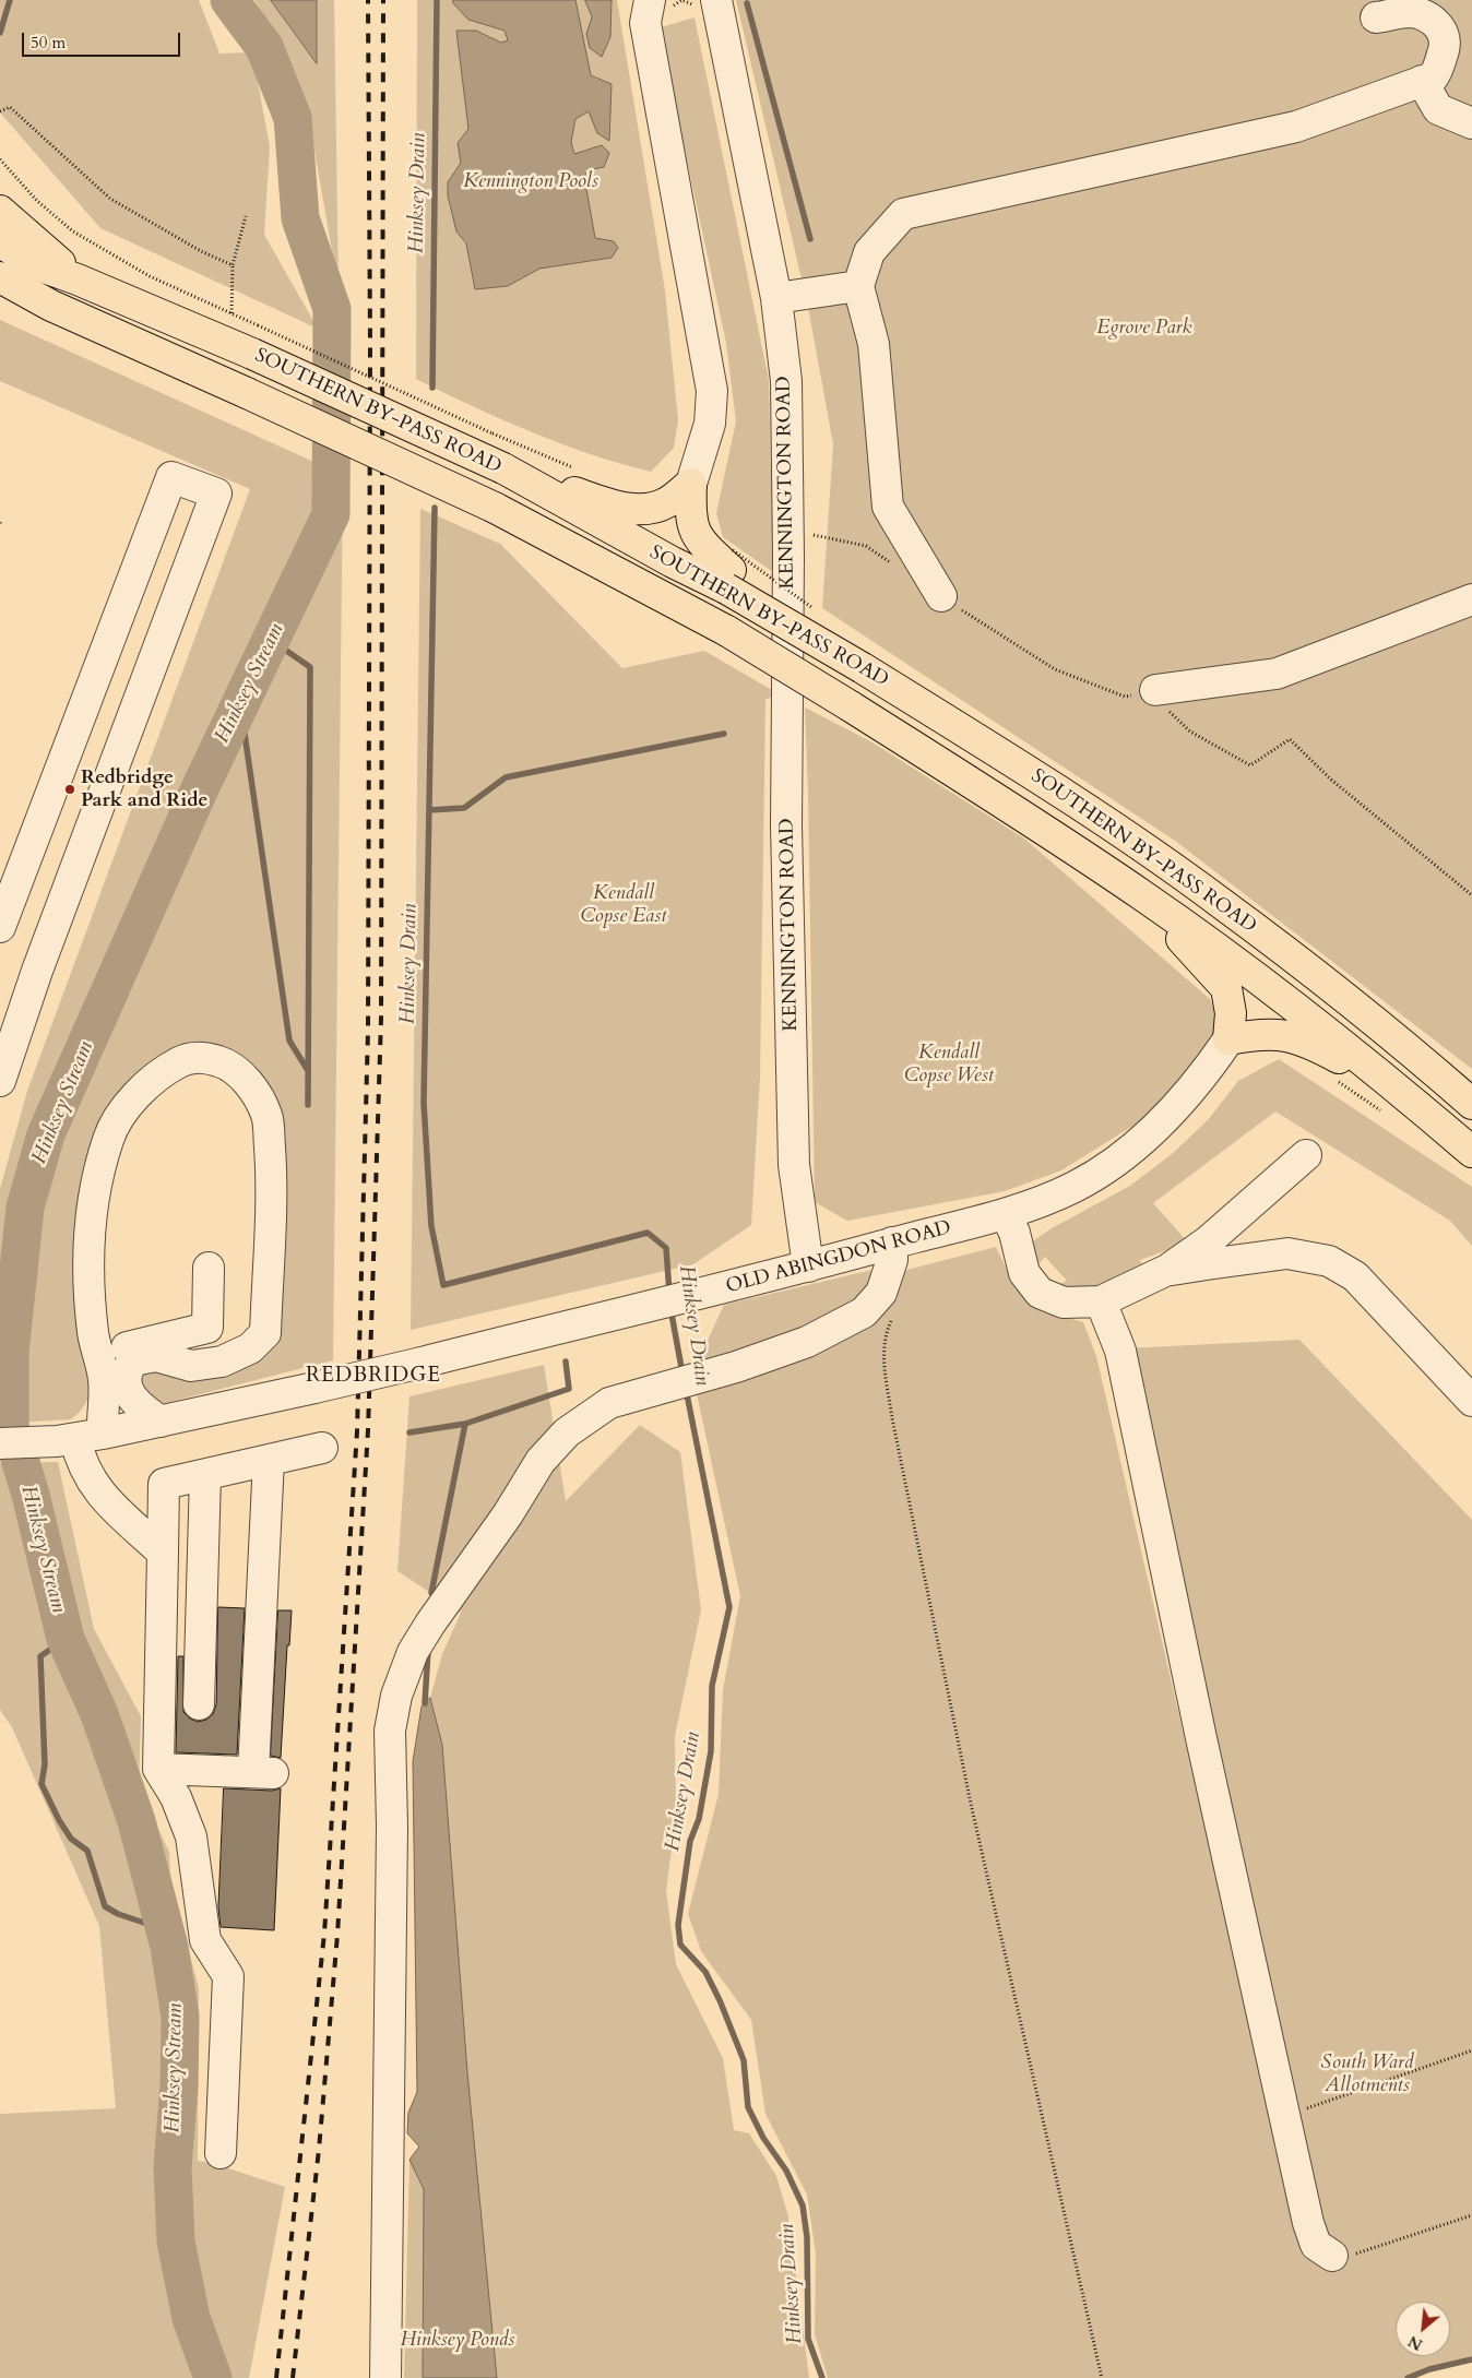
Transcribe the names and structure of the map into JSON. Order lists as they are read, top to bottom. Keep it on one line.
{"streets":{"highway":["SOUTHERN BY-PASS ROAD"],"street":["KENNINGTON ROAD","OLD ABINGDON ROAD"]},"crossings":[["KENNINGTON ROAD","OLD ABINGDON ROAD"]],"districts":["REDBRIDGE"],"water":["Hinksey Drain","Hinksey Stream"],"parks":["Kennington Pools","Egrove Park","Kendall Copse East","Kendall Copse West","South Ward Allotments","Hinksey Ponds"],"places":["Redbridge Park and Ride"],"scale_bar":"50 m","north":"bottom left"}
